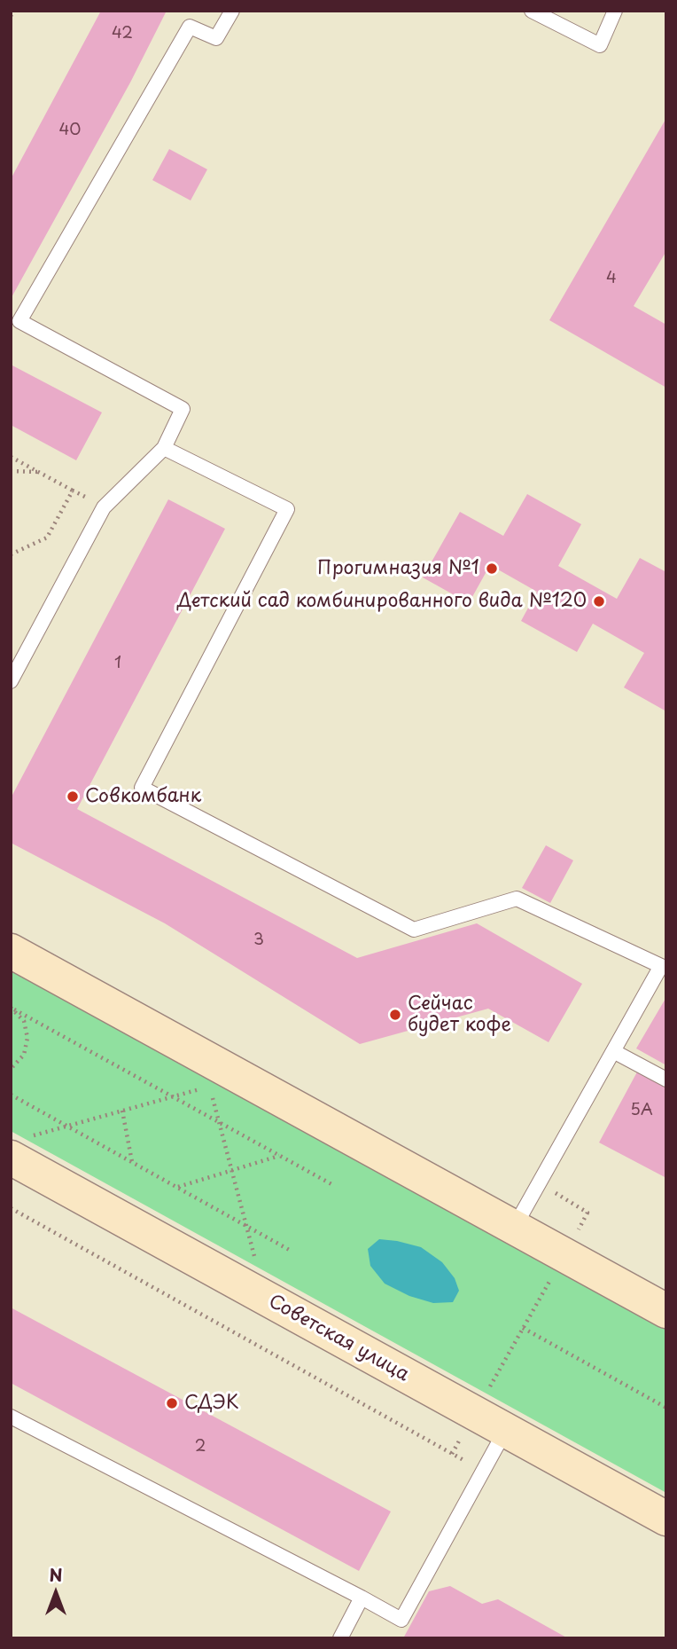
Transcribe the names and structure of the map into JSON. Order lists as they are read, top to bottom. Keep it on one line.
{"streets":{"street":["Советская улица"]},"places":["Прогимназия №1","Детский сад комбинированного вида №120","Совкомбанк","Сейчас будет кофе","СДЭК"],"house_numbers":["42","40","4","1","3","5А","2"],"north":"top"}
